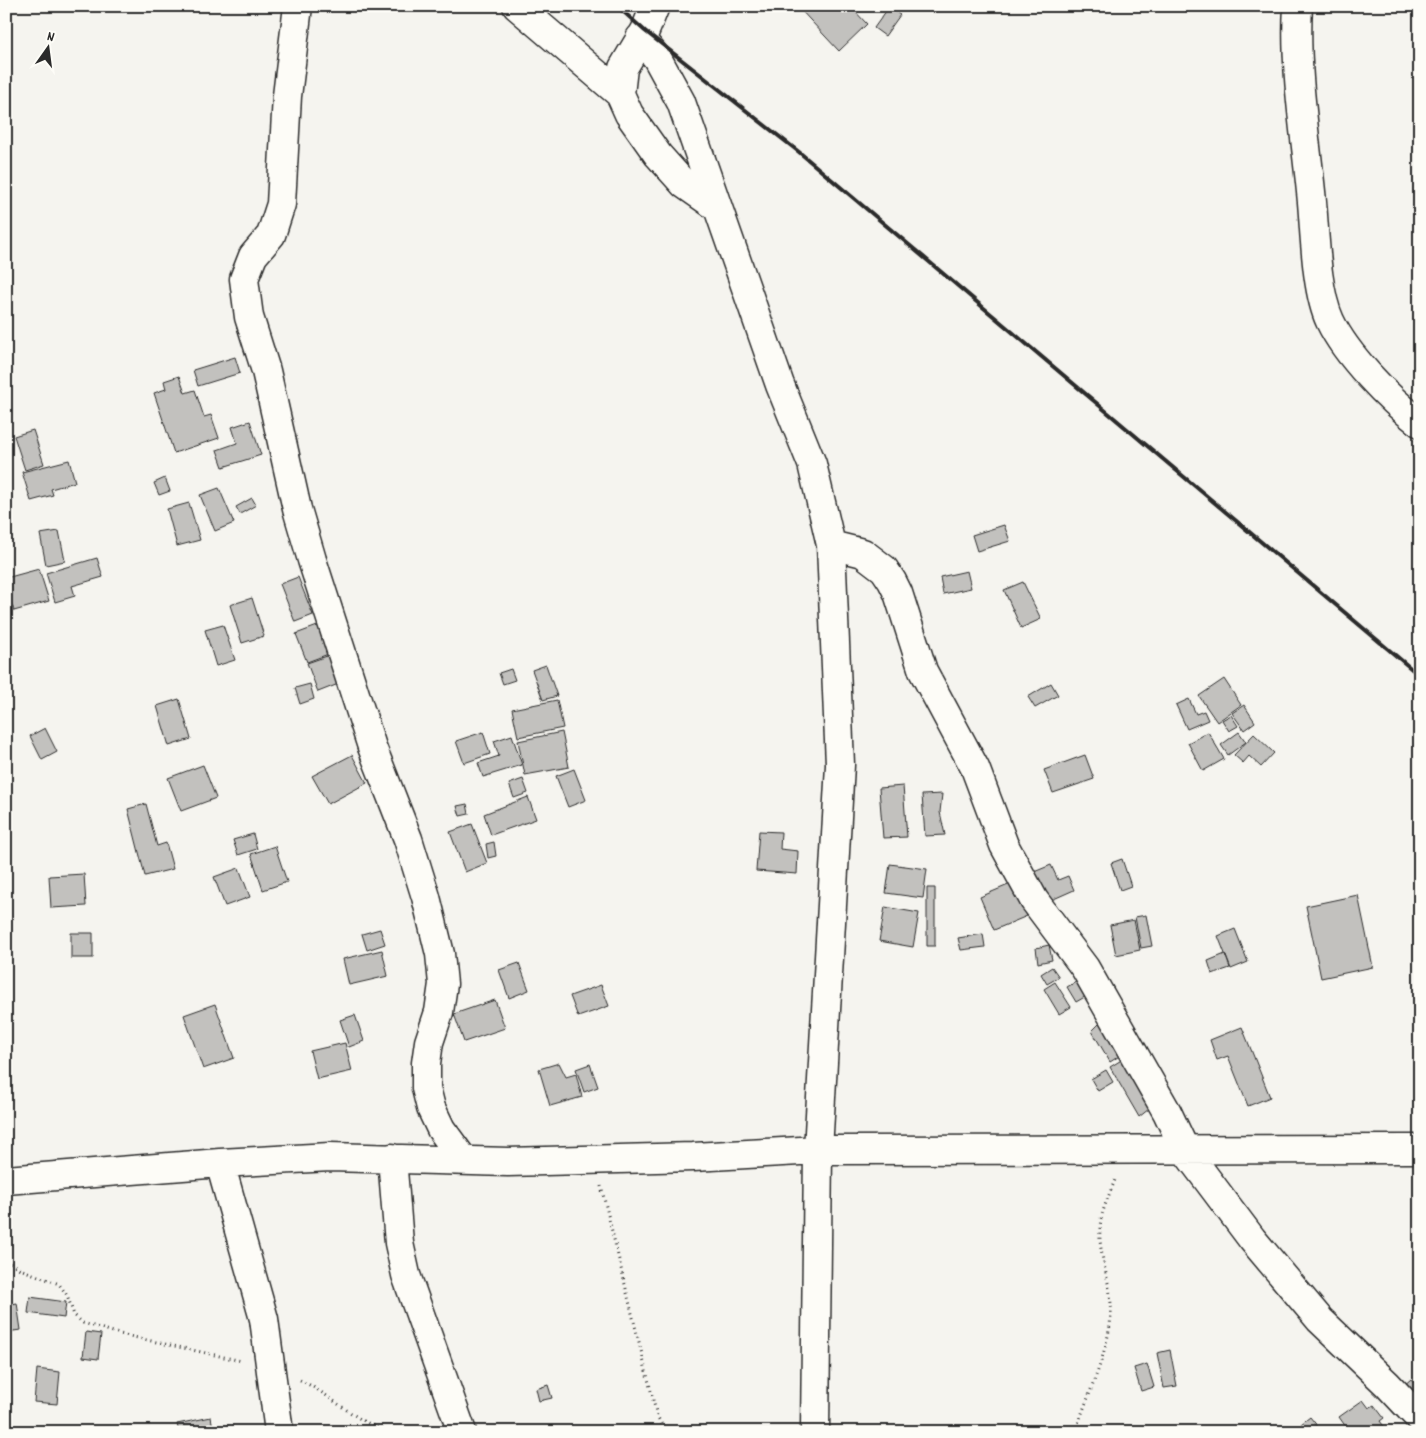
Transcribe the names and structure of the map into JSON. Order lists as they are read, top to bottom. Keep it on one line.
{"north":"top"}
